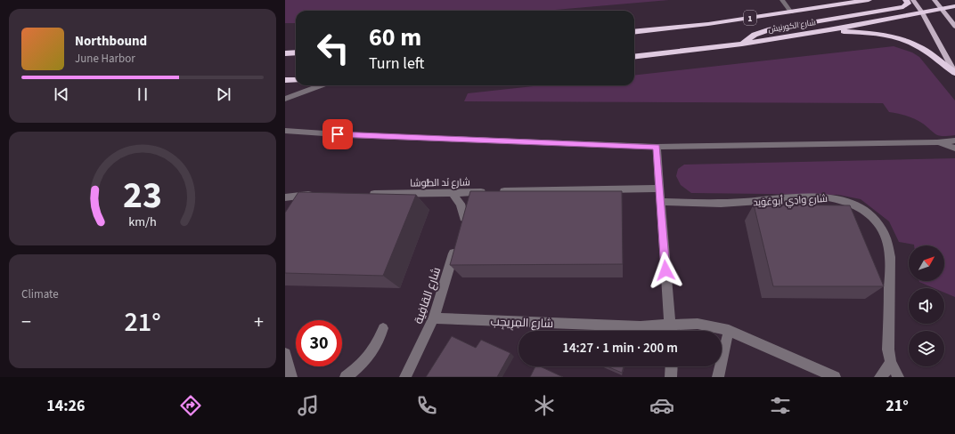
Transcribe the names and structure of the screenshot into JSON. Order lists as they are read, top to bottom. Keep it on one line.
{"streets":{"highway":["1","شارع الكورنيش"],"street":["شارع نَد الطُّوشا","شارع وادِي أبوعُوَيد","شارع القافِية","شارع المِرِيجِب"]},"crossings":[["شارع القافِية","شارع المِرِيجِب"]],"north":"top right","page":{"turn":["60 m","Turn left"],"song":["Northbound","June Harbor"],"tile":"Climate","heat":["−","21°","+"],"limit":"30","trip":"14:27 · 1 min · 200 m","tabs":["14:26","21°"],"gauge":["23","km/h"]}}
